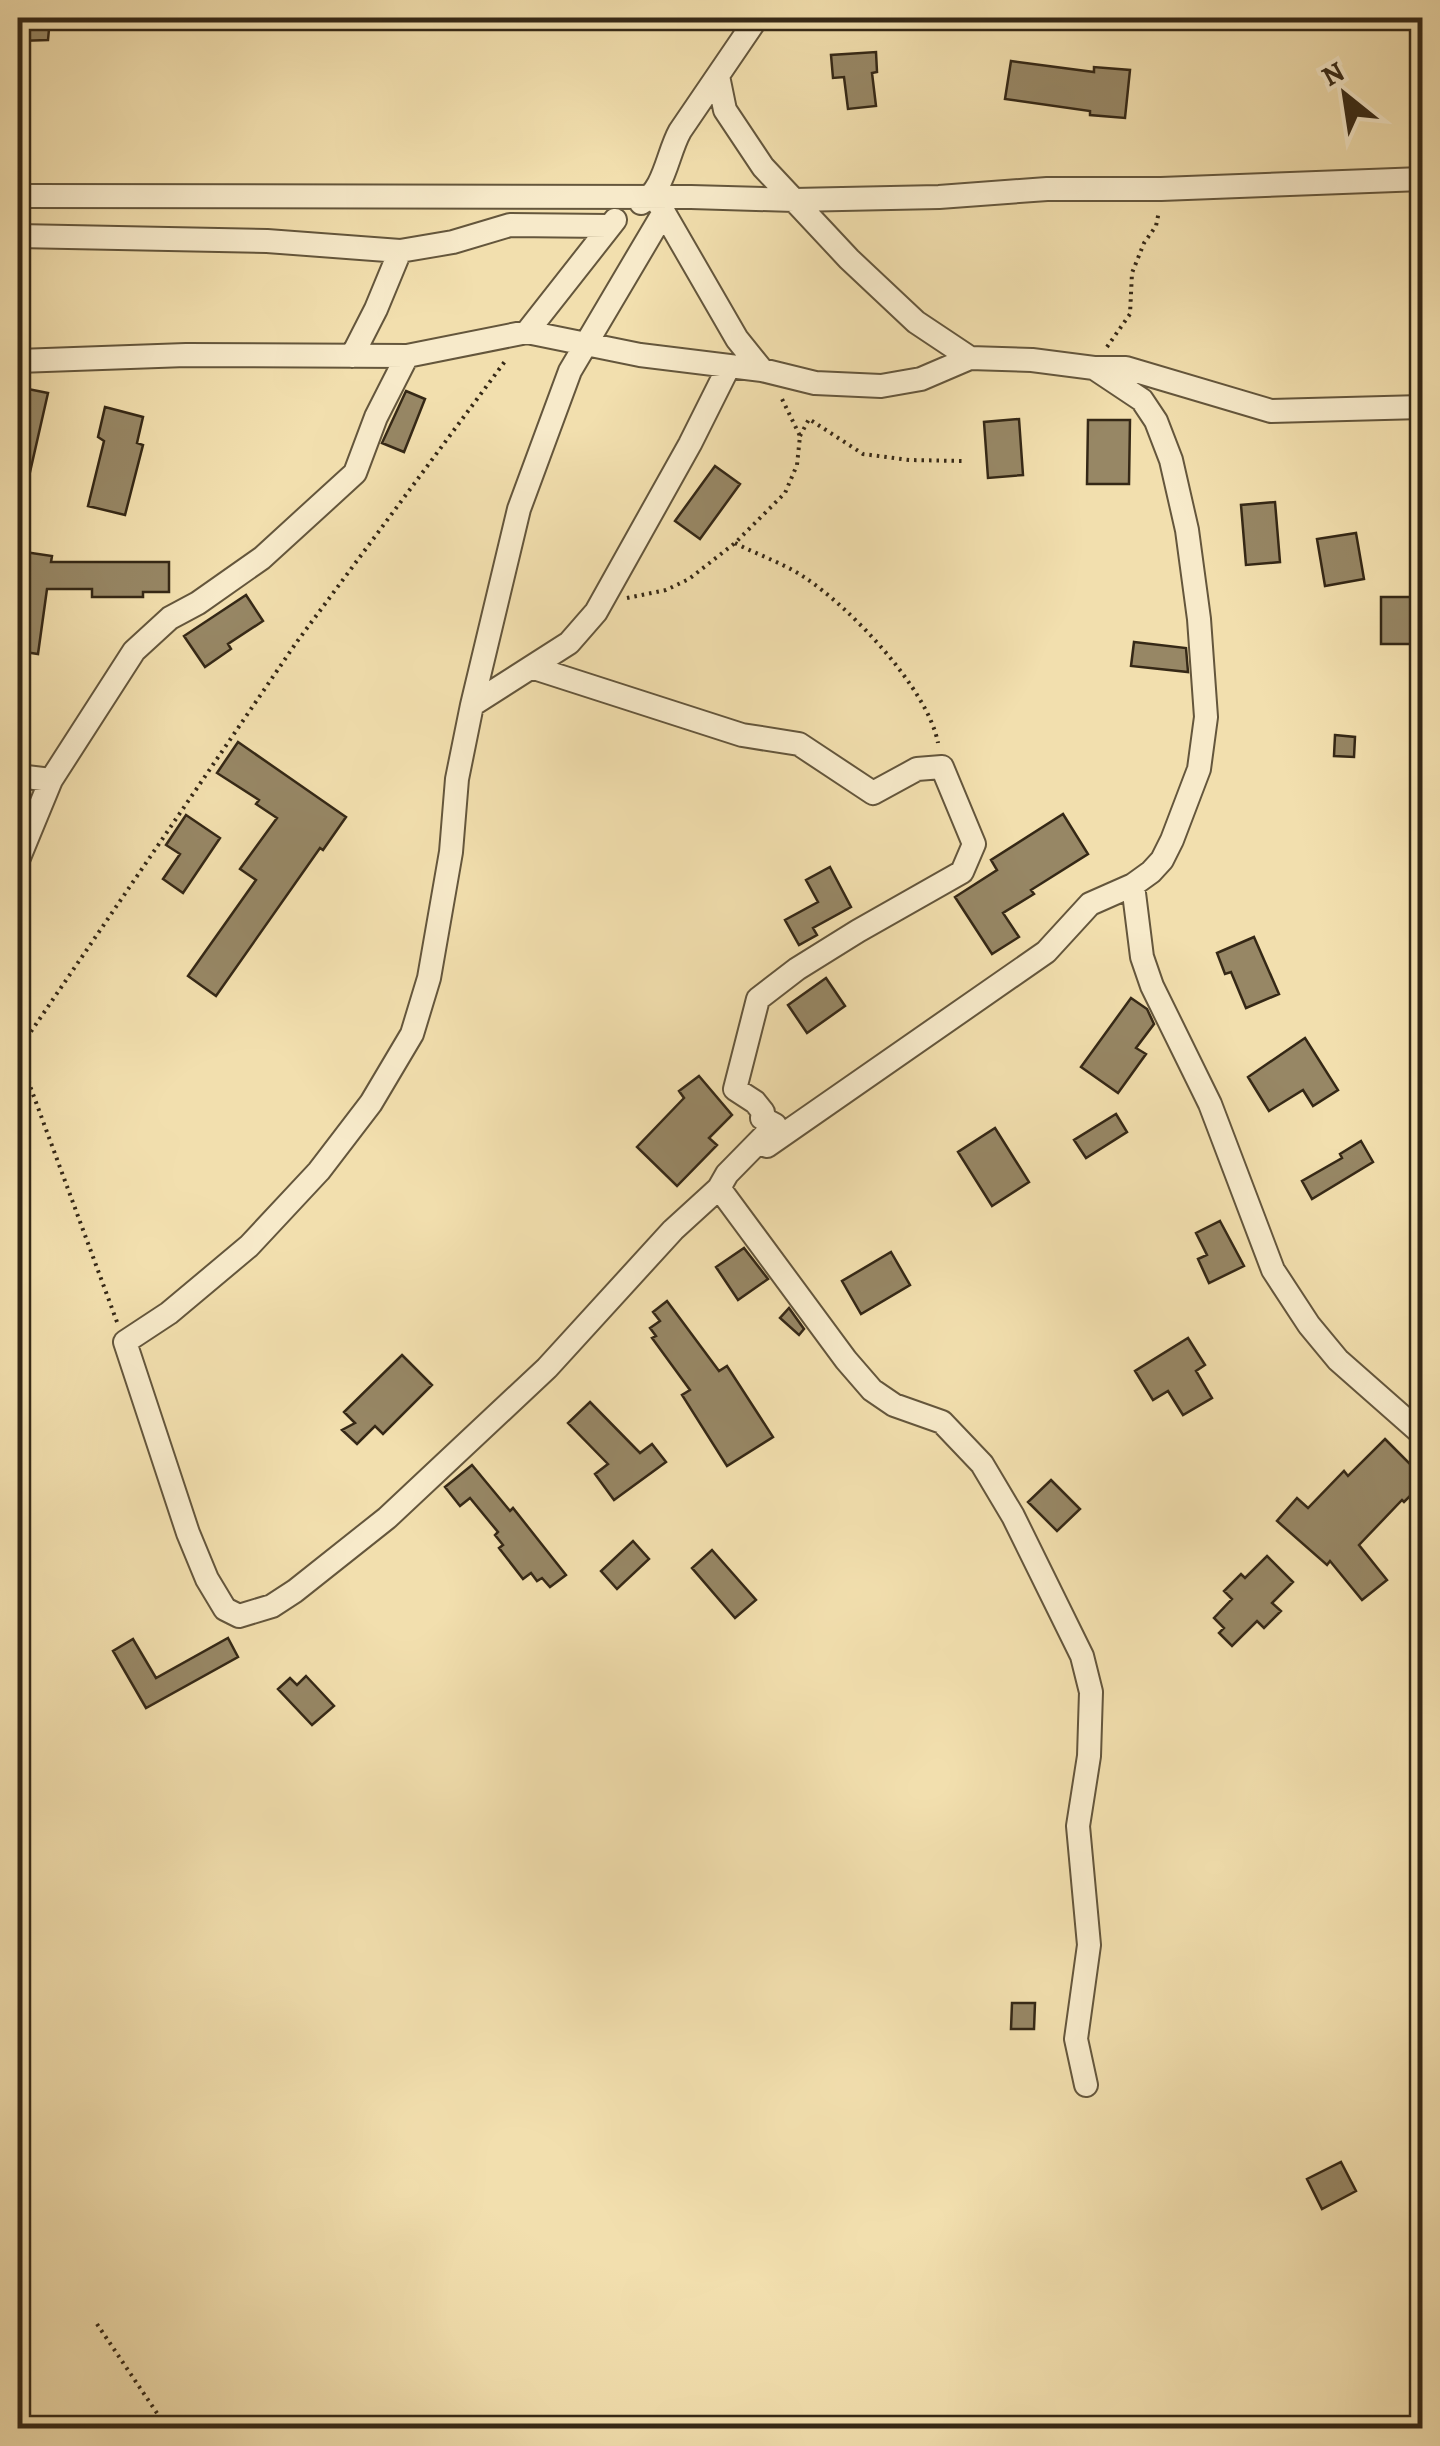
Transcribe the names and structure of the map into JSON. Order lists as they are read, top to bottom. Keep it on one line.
{"north":"top left"}
